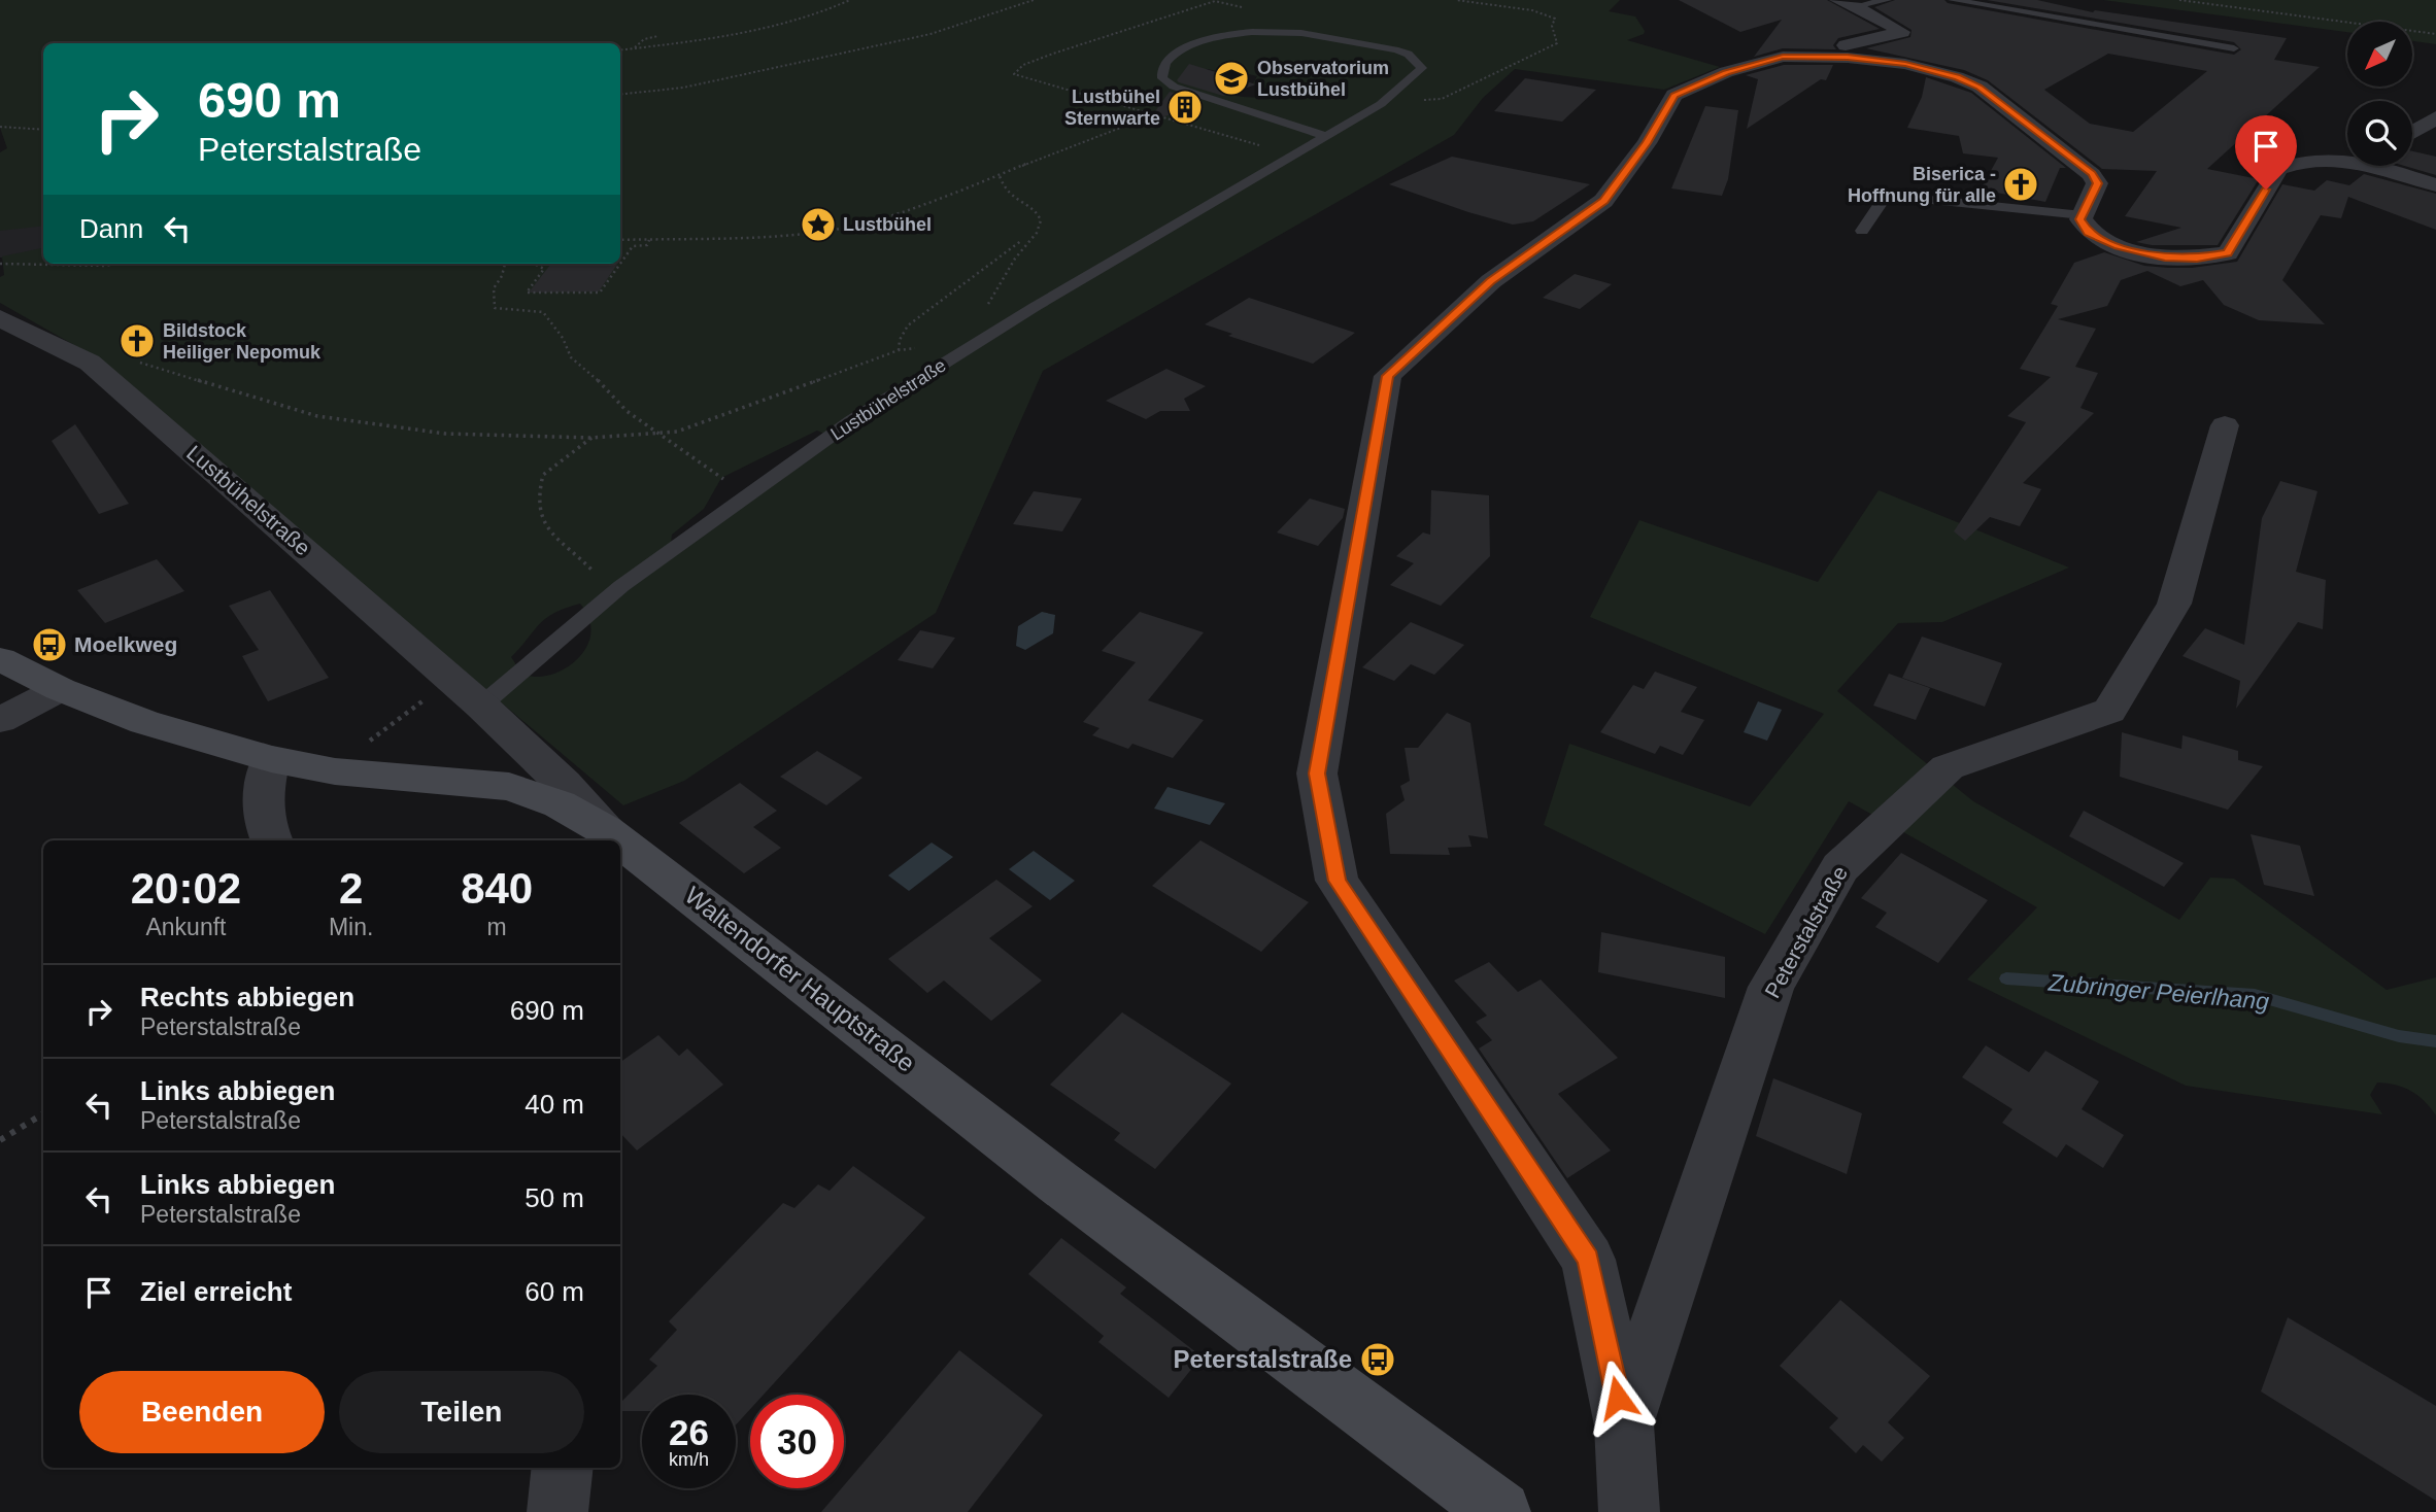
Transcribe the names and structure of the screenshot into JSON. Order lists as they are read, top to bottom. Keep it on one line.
{"streets":{"main road":["Waltendorfer Hauptstraße"],"street":["Lustbühelstraße","Peterstalstraße"]},"crossings":[["Lustbühelstraße","Waltendorfer Hauptstraße"]],"water":["Zubringer Peierlhang"],"places":{"school or university":["Observatorium Lustbühel"],"building":["Lustbühel Sternwarte"],"church":["Biserica - Hoffnung für alle","Bildstock Heiliger Nepomuk"],"place":["Lustbühel"],"bus stop":["Moelkweg","Peterstalstraße"]},"north":"bottom left","page":{"turn":["690 m","Peterstalstraße"],"then":"Dann","eta":["20:02","Ankunft","2","Min.","840","m"],"list":[{"name":"Rechts abbiegen","note":"Peterstalstraße","value":"690 m"},{"name":"Links abbiegen","note":"Peterstalstraße","value":"40 m"},{"name":"Links abbiegen","note":"Peterstalstraße","value":"50 m"},{"name":"Ziel erreicht","value":"60 m"}],"buttons":["Beenden","Teilen"],"speed":"26 km/h","limit":"30"}}
